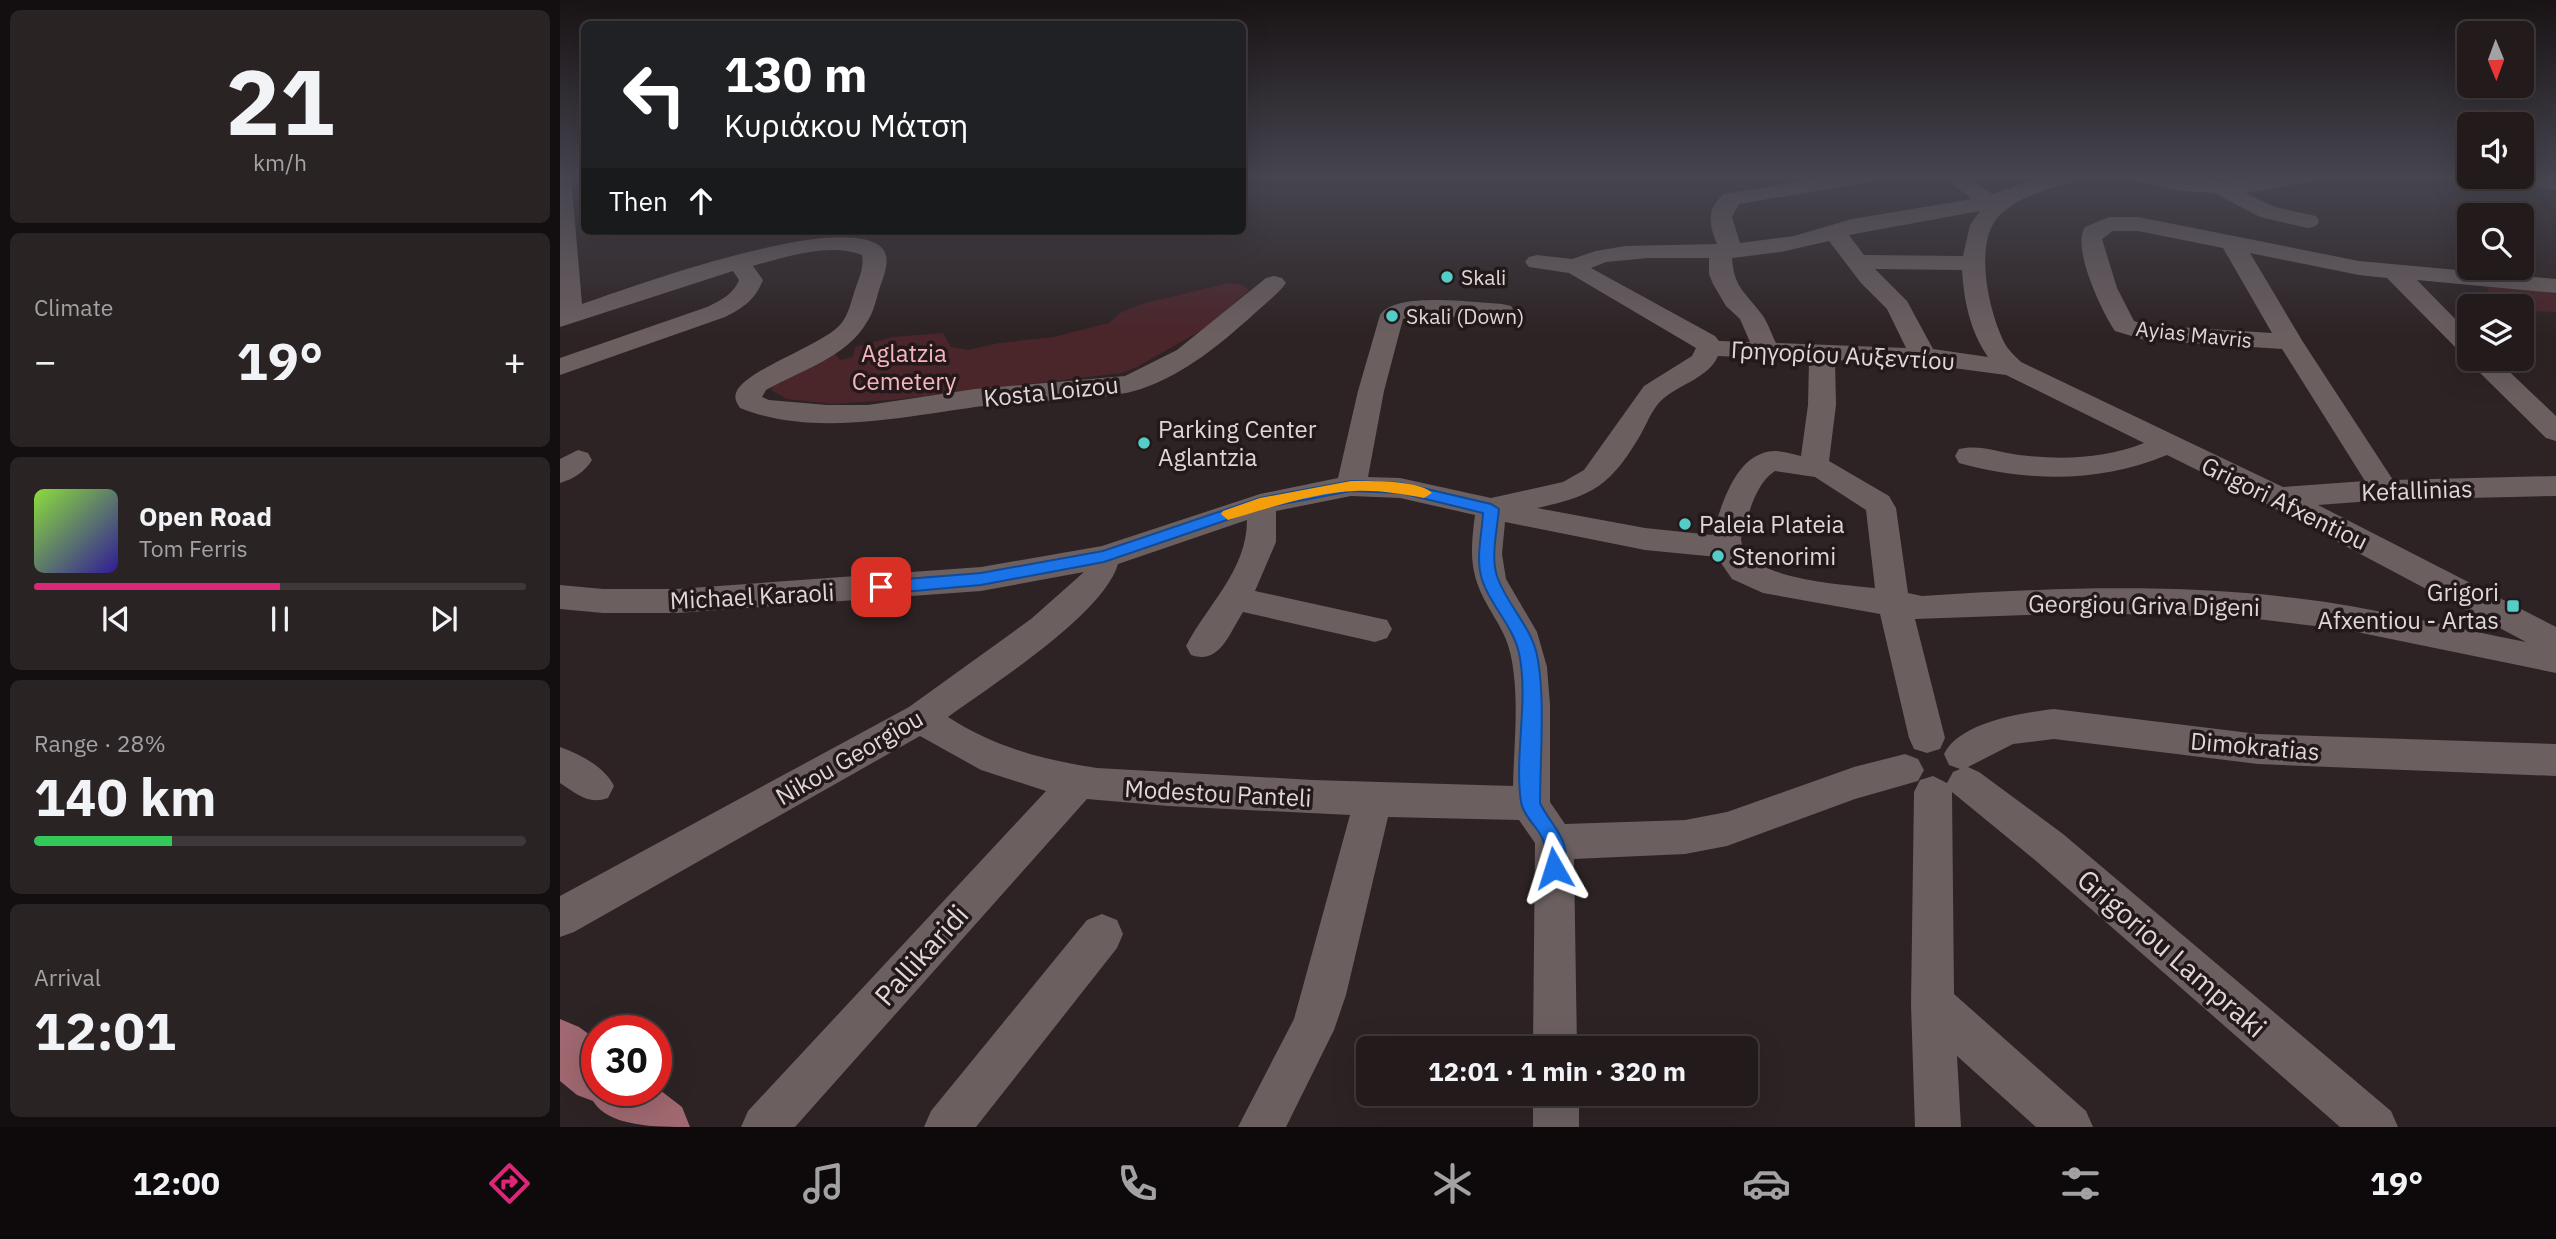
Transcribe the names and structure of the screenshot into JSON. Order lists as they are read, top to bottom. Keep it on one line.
{"streets":{"street":["Ayias Mavris","Γρηγορίου Αυξεντίου","Kosta Loizou","Kefallinias","Grigori Afxentiou","Michael Karaoli","Georgiou Griva Digeni","Dimokratias","Nikou Georgiou","Modestou Panteli","Grigoriou Lampraki","Pallikaridi"]},"crossings":[["Γρηγορίου Αυξεντίου","Grigori Afxentiou"],["Γρηγορίου Αυξεντίου","Michael Karaoli"],["Kefallinias","Grigori Afxentiou"],["Grigori Afxentiou","Georgiou Griva Digeni"],["Michael Karaoli","Georgiou Griva Digeni"],["Michael Karaoli","Nikou Georgiou"],["Georgiou Griva Digeni","Grigoriou Lampraki"],["Dimokratias","Grigoriou Lampraki"],["Nikou Georgiou","Modestou Panteli"],["Modestou Panteli","Pallikaridi"]],"parks":["Aglatzia Cemetery"],"places":{"other":["Skali","Skali (Down)","Parking Center Aglantzia","Paleia Plateia","Stenorimi"],"transit":["Grigori Afxentiou - Artas"]},"north":"bottom","page":{"tile":[["21","km/h"],"Climate",["Range · 28%","140 km"],["Arrival","12:01"]],"turn":["130 m","Κυριάκου Μάτση"],"then":"Then","heat":["−","19°","+"],"song":["Open Road","Tom Ferris"],"limit":"30","trip":"12:01 · 1 min · 320 m","tabs":["12:00","19°"]}}
